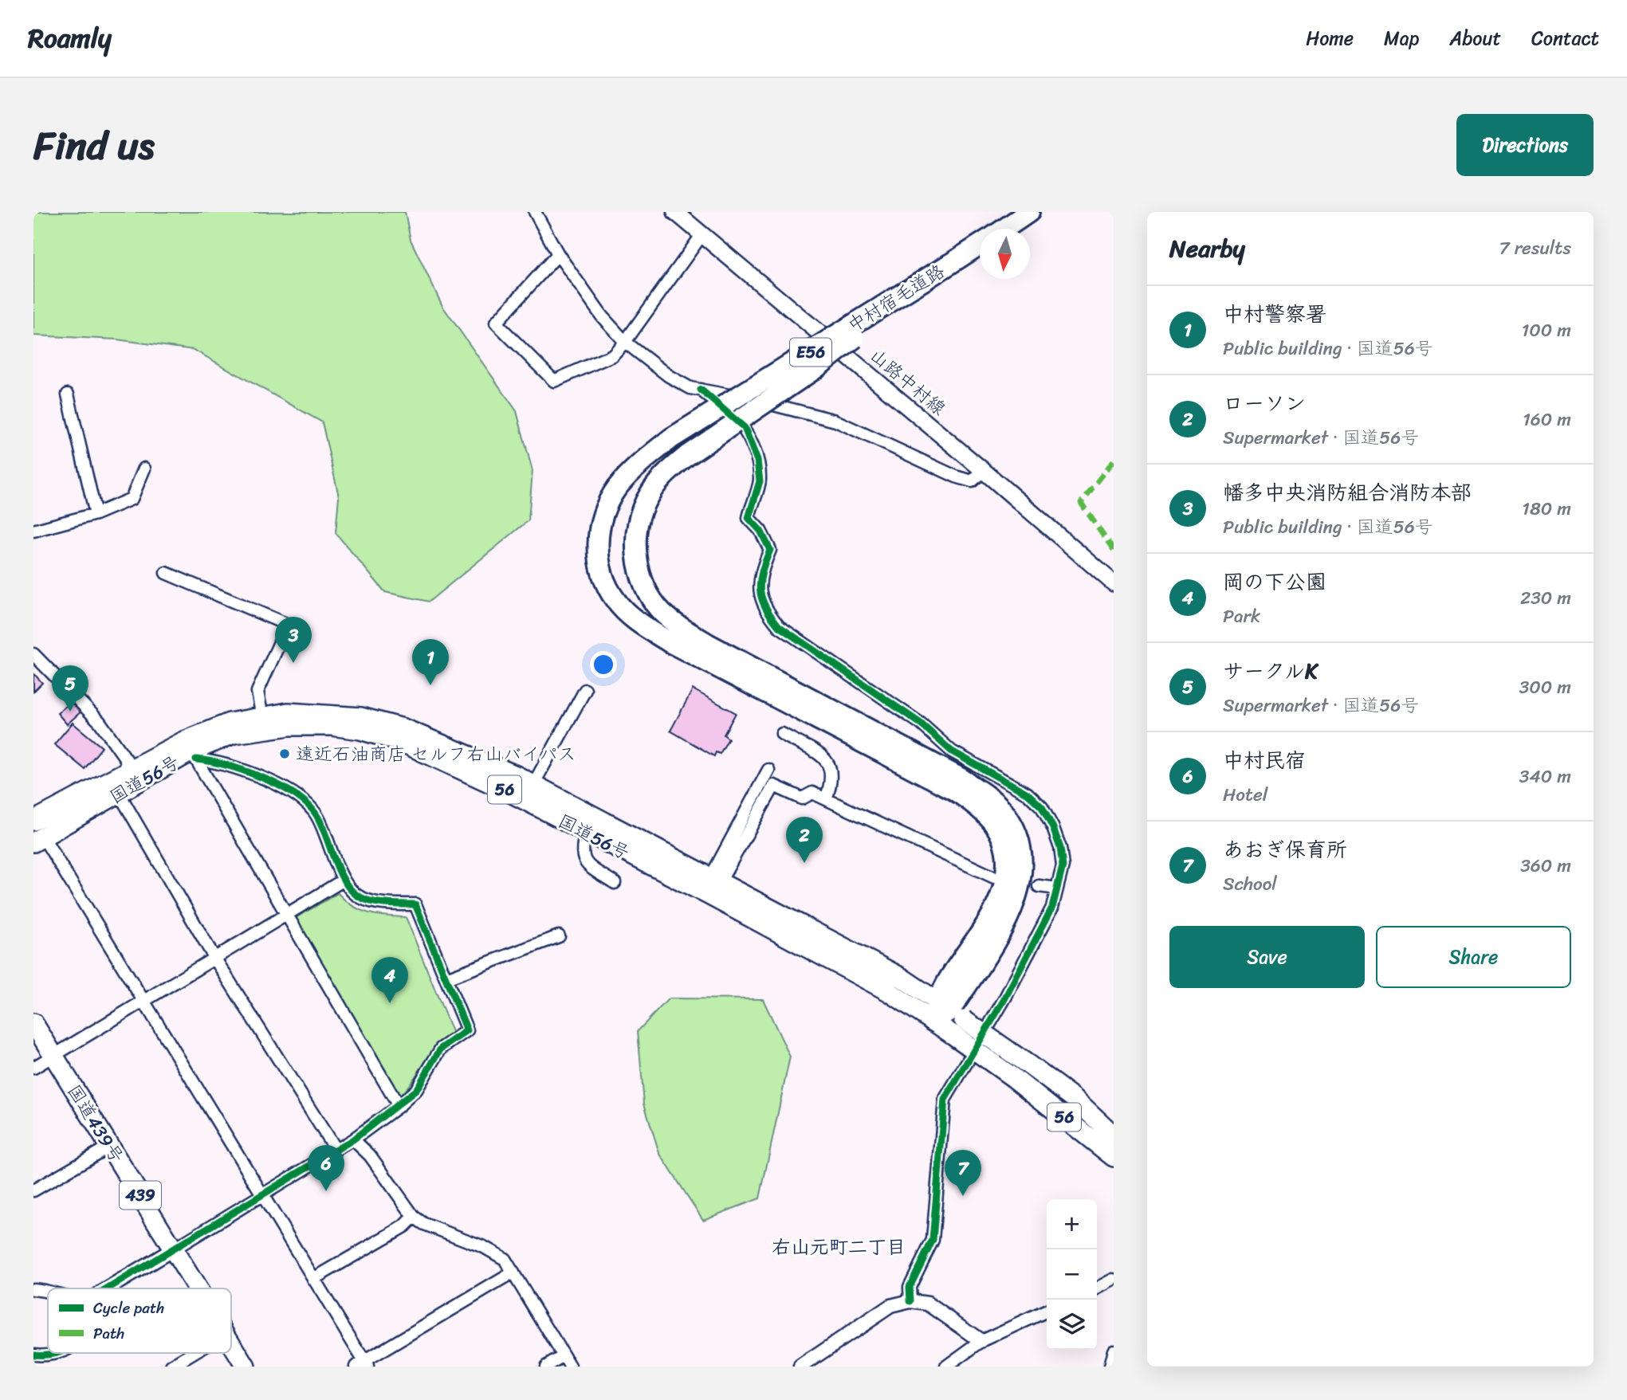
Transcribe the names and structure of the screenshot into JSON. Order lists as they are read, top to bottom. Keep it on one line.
{"streets":{"highway":["中村宿毛道路","E56","国道56号","56","国道439号","439"],"main road":["山路中村線"]},"crossings":[["中村宿毛道路","国道56号"]],"districts":["右山元町二丁目"],"places":["遠近石油商店 セルフ右山バイパス"],"legend":["Cycle path","Path"],"north":"bottom","page":{"header":"Roamly","nav":["Home","Map","About","Contact"],"title":"Find us","buttons":["Directions",["Save","Share"]],"heading":["Nearby","7 results"],"list":[{"mark":"1","name":"中村警察署","note":"Public building · 国道56号","value":"100 m"},{"mark":"2","name":"ローソン","note":"Supermarket · 国道56号","value":"160 m"},{"mark":"3","name":"幡多中央消防組合消防本部","note":"Public building · 国道56号","value":"180 m"},{"mark":"4","name":"岡の下公園","note":"Park","value":"230 m"},{"mark":"5","name":"サークルK","note":"Supermarket · 国道56号","value":"300 m"},{"mark":"6","name":"中村民宿","note":"Hotel","value":"340 m"},{"mark":"7","name":"あおぎ保育所","note":"School","value":"360 m"}],"pins":["3","1","5","2","4","6","7"],"map_buttons":["+","−"]}}
